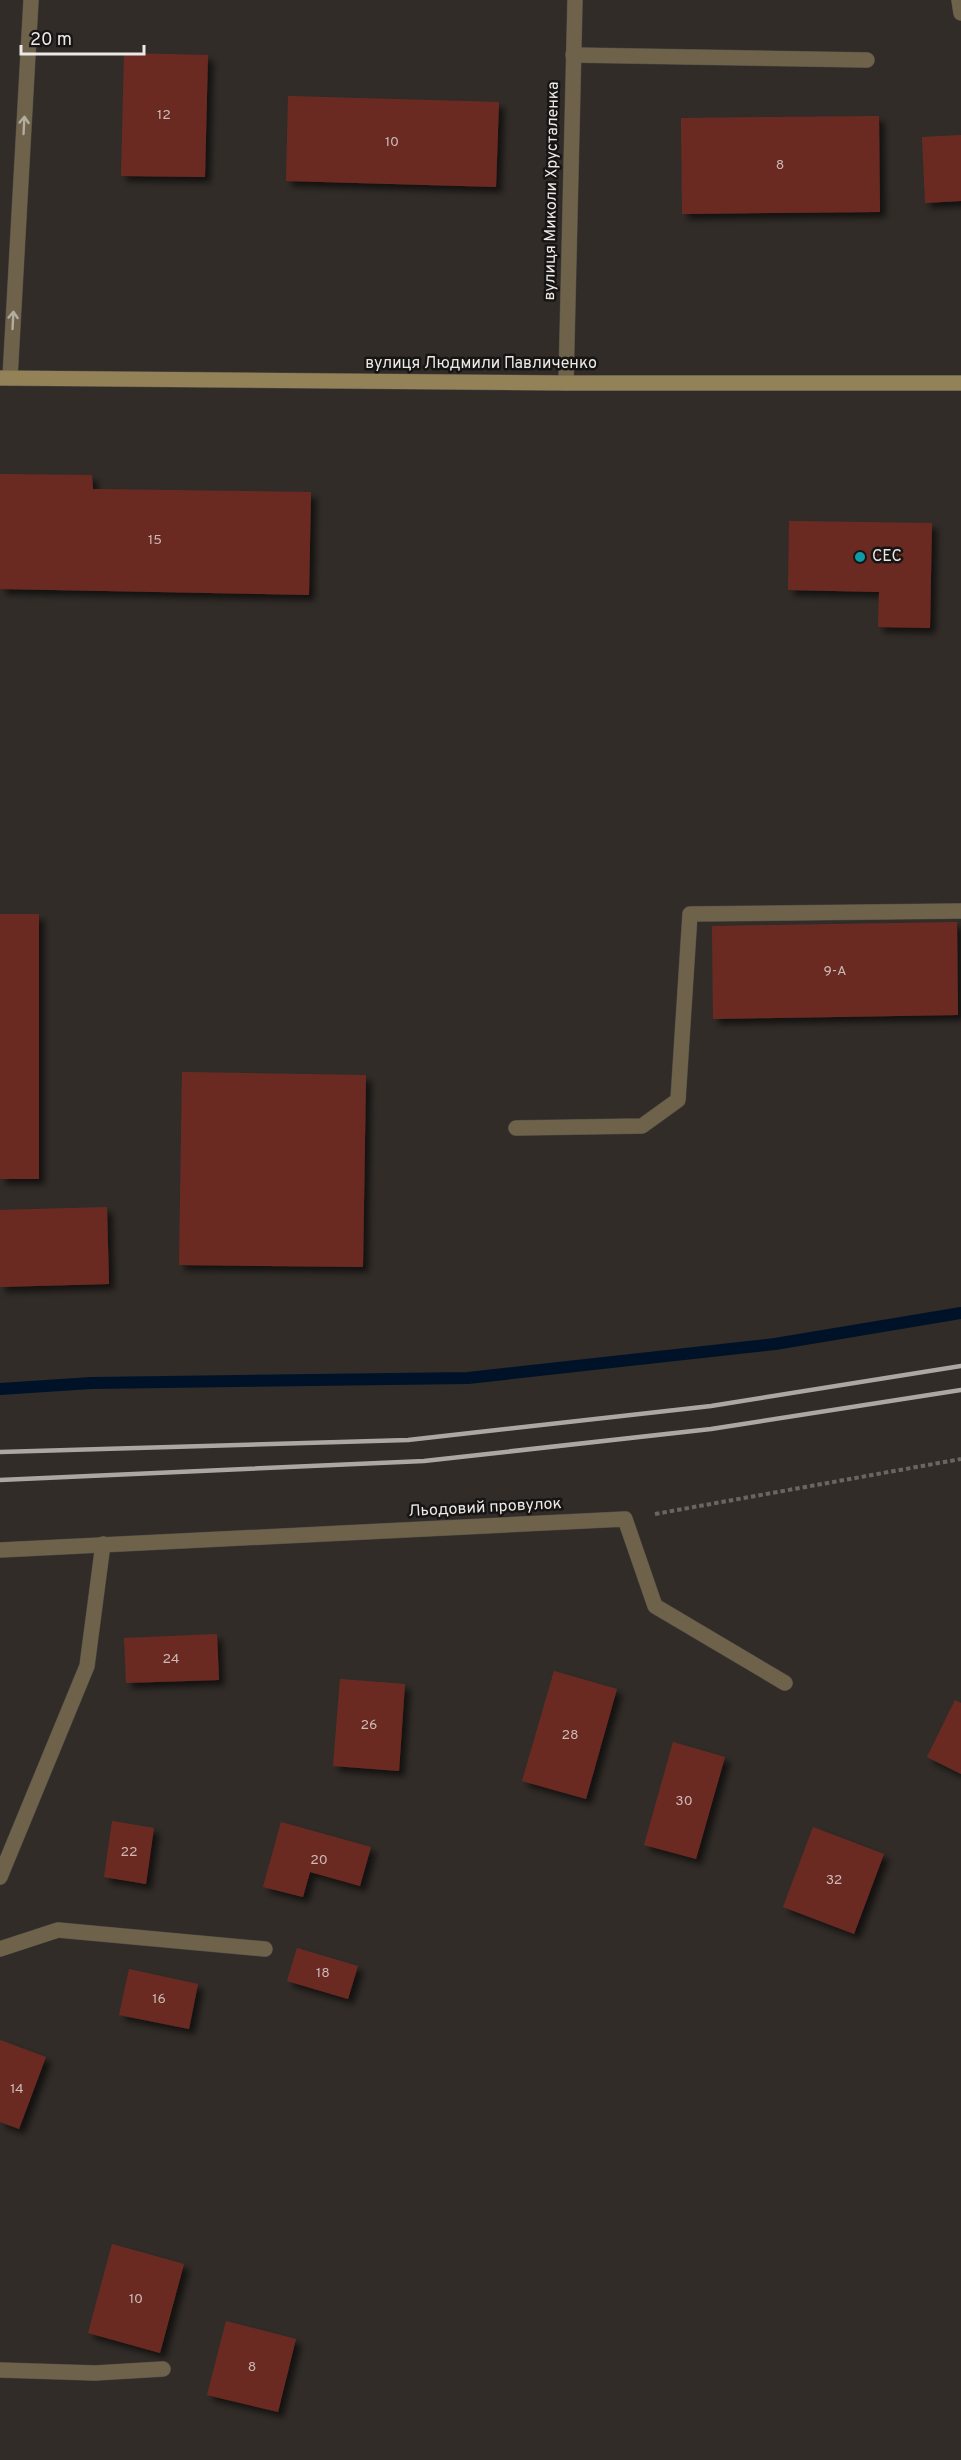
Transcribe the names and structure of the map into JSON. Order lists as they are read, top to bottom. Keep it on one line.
{"streets":{"main road":["вулиця Людмили Павличенко"],"street":["вулиця Миколи Хрусталенка","Льодовий провулок"]},"crossings":[["вулиця Миколи Хрусталенка","вулиця Людмили Павличенко"]],"places":["СЕС"],"house_numbers":["12","10","8","15","9-А","24","26","28","30","22","20","32","18","16","14","10","8"],"scale_bar":"20 m"}
